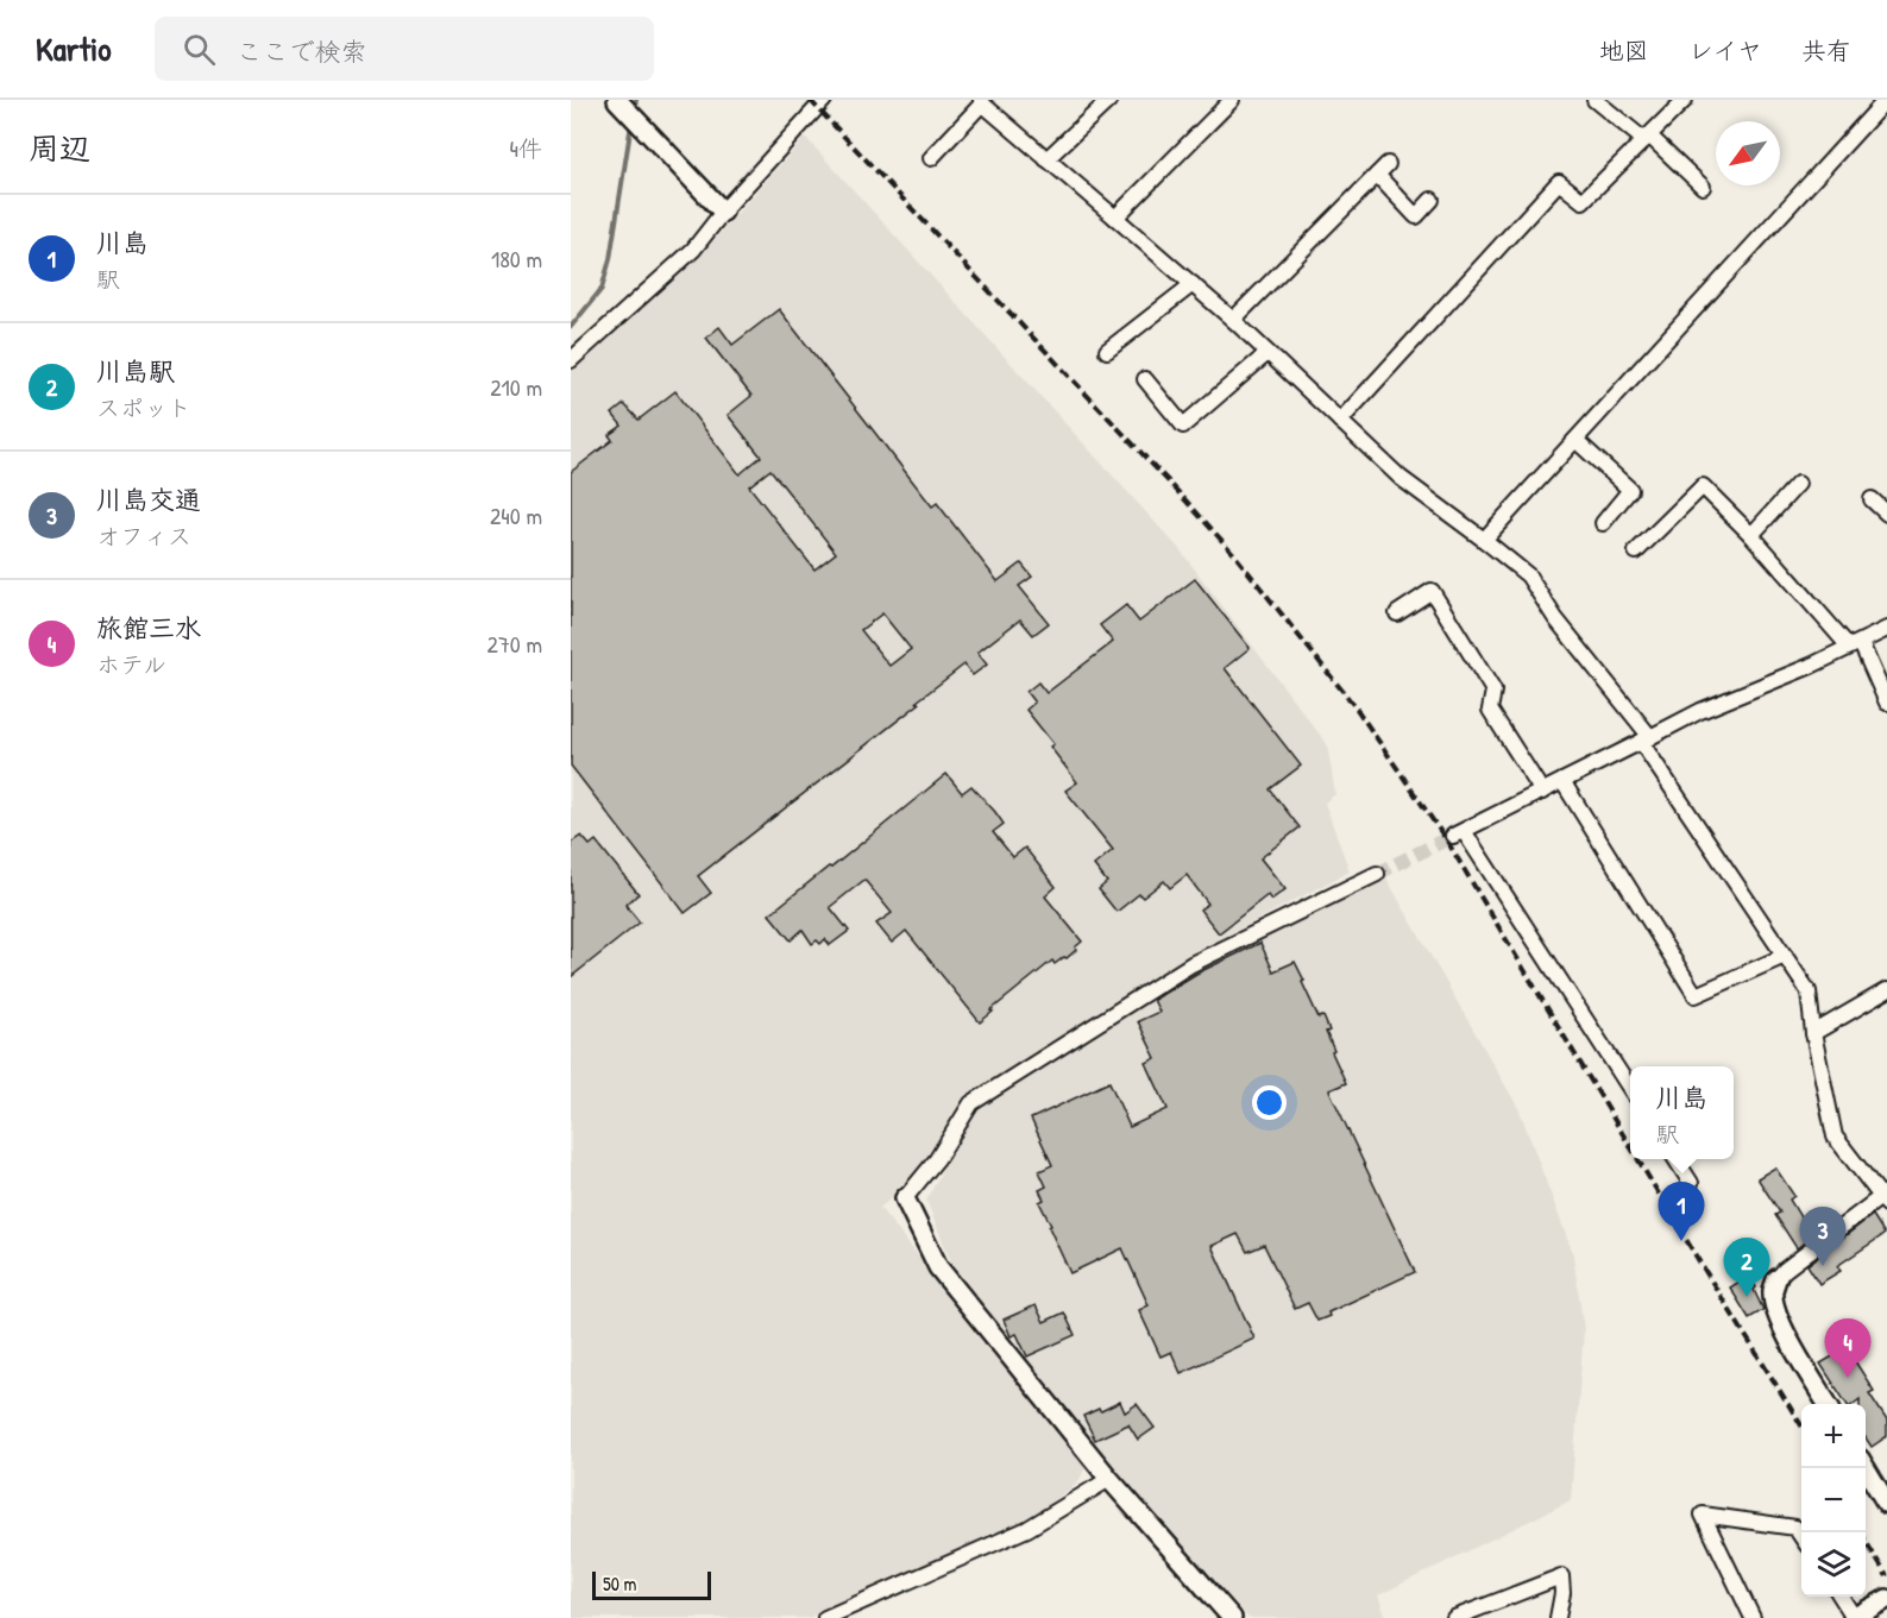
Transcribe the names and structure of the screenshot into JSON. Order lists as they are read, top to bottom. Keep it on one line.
{"scale_bar":"50 m","north":"bottom left","page":{"header":"Kartio","search":"ここで検索","nav":["地図","レイヤ","共有"],"heading":["周辺","4件"],"list":[{"mark":"1","name":"川島","note":"駅","value":"180 m"},{"mark":"2","name":"川島駅","note":"スポット","value":"210 m"},{"mark":"3","name":"川島交通","note":"オフィス","value":"240 m"},{"mark":"4","name":"旅館三水","note":"ホテル","value":"270 m"}],"popup":["川島","駅"],"pins":["1","3","2","4"],"map_buttons":["+","−"],"scale":"50 m"}}
